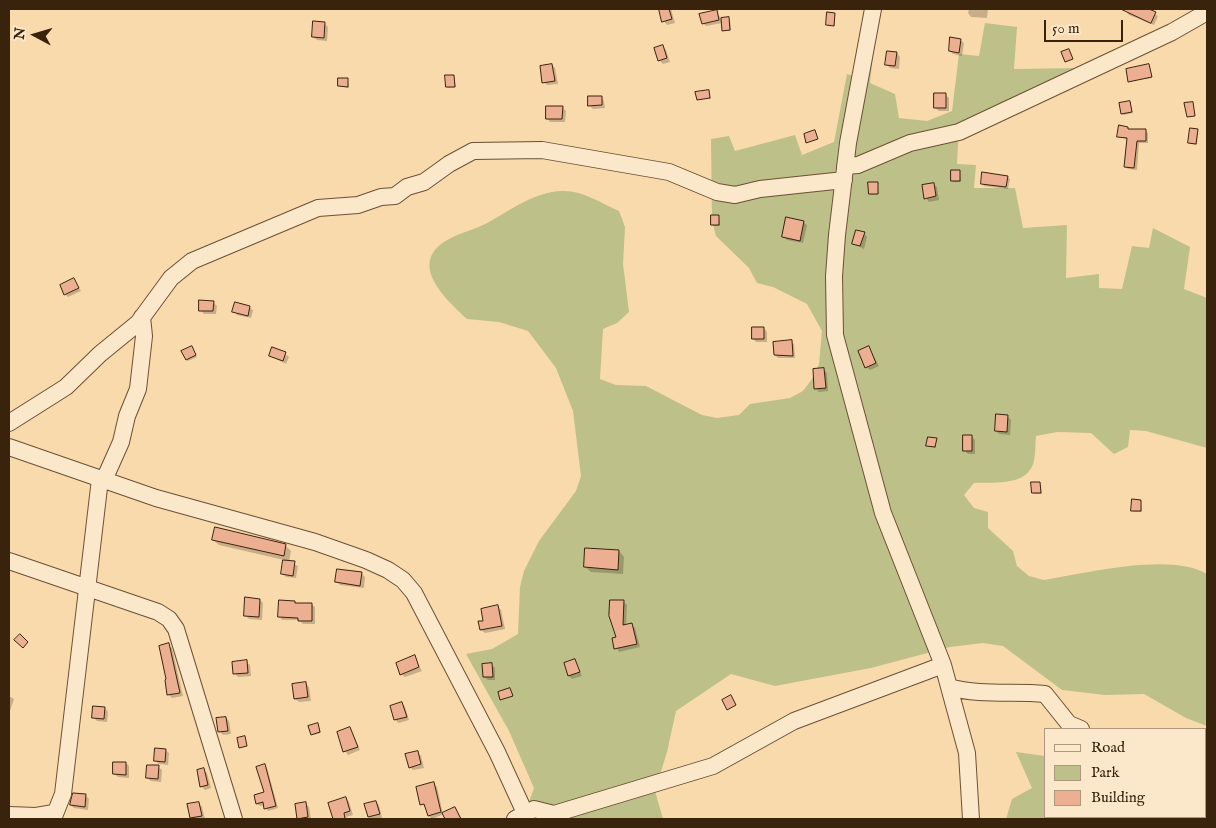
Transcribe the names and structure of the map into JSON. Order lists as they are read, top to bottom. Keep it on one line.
{"legend":["Road","Park","Building"],"scale_bar":"50 m","north":"left"}
